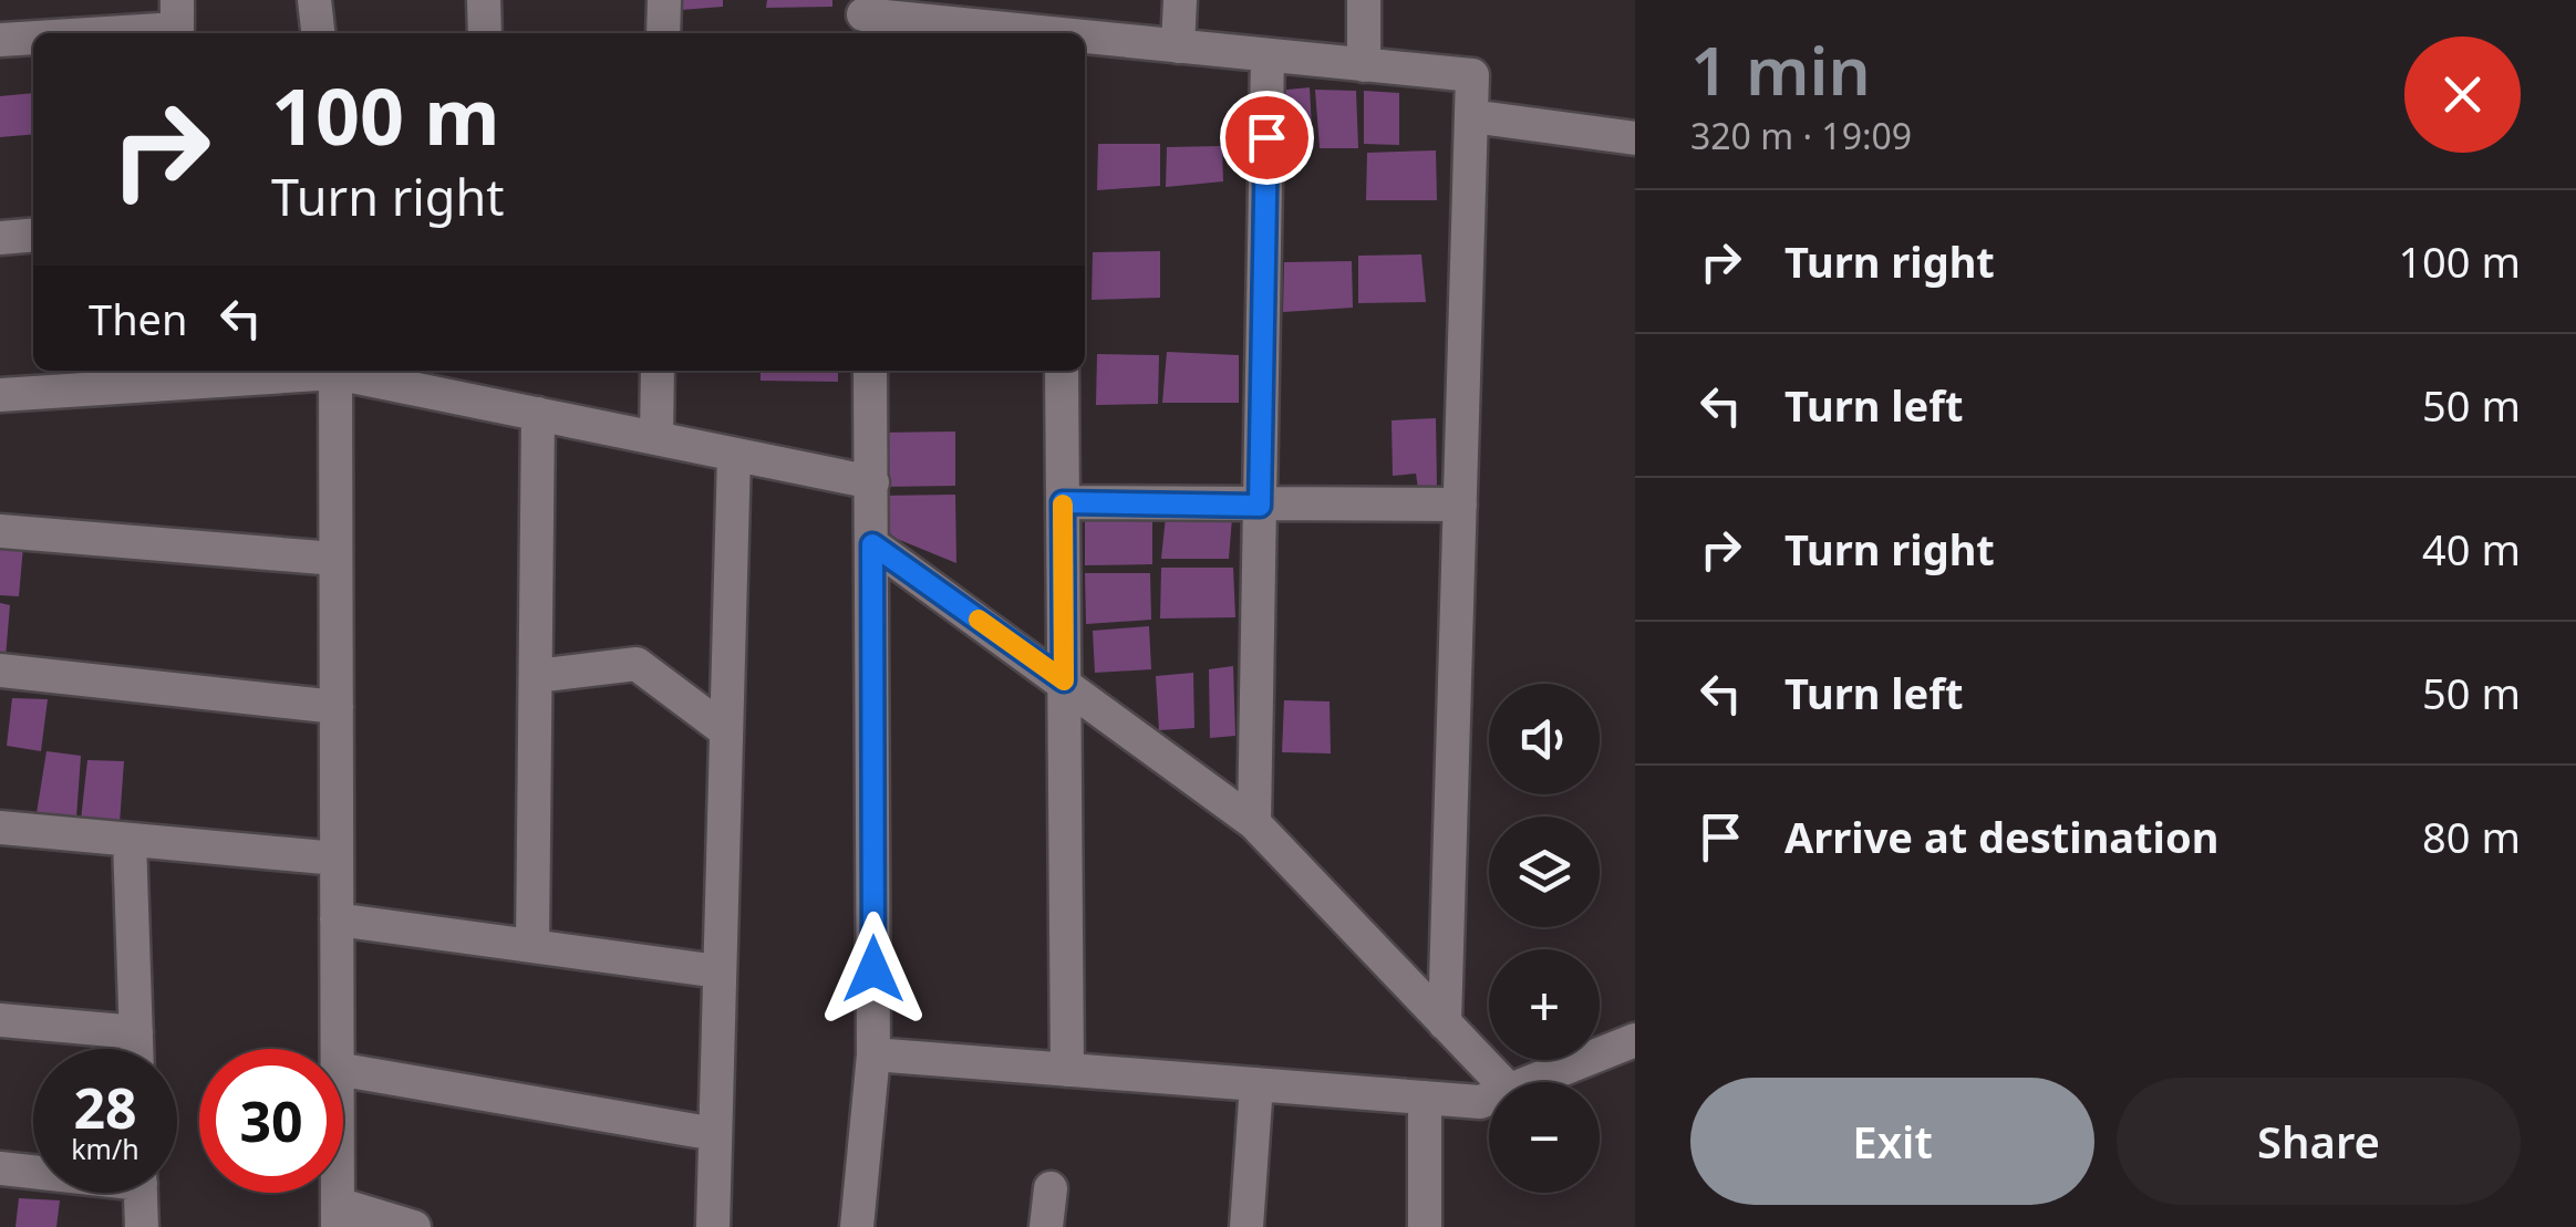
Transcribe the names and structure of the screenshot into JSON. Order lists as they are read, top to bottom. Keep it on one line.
{"page":{"heading":["1 min","320 m · 19:09"],"turn":["100 m","Turn right"],"list":[{"name":"Turn right","value":"100 m"},{"name":"Turn left","value":"50 m"},{"name":"Turn right","value":"40 m"},{"name":"Turn left","value":"50 m"},{"name":"Arrive at destination","value":"80 m"}],"then":"Then","map_buttons":["+","−"],"speed":"28 km/h","limit":"30","buttons":["Exit","Share"]}}
